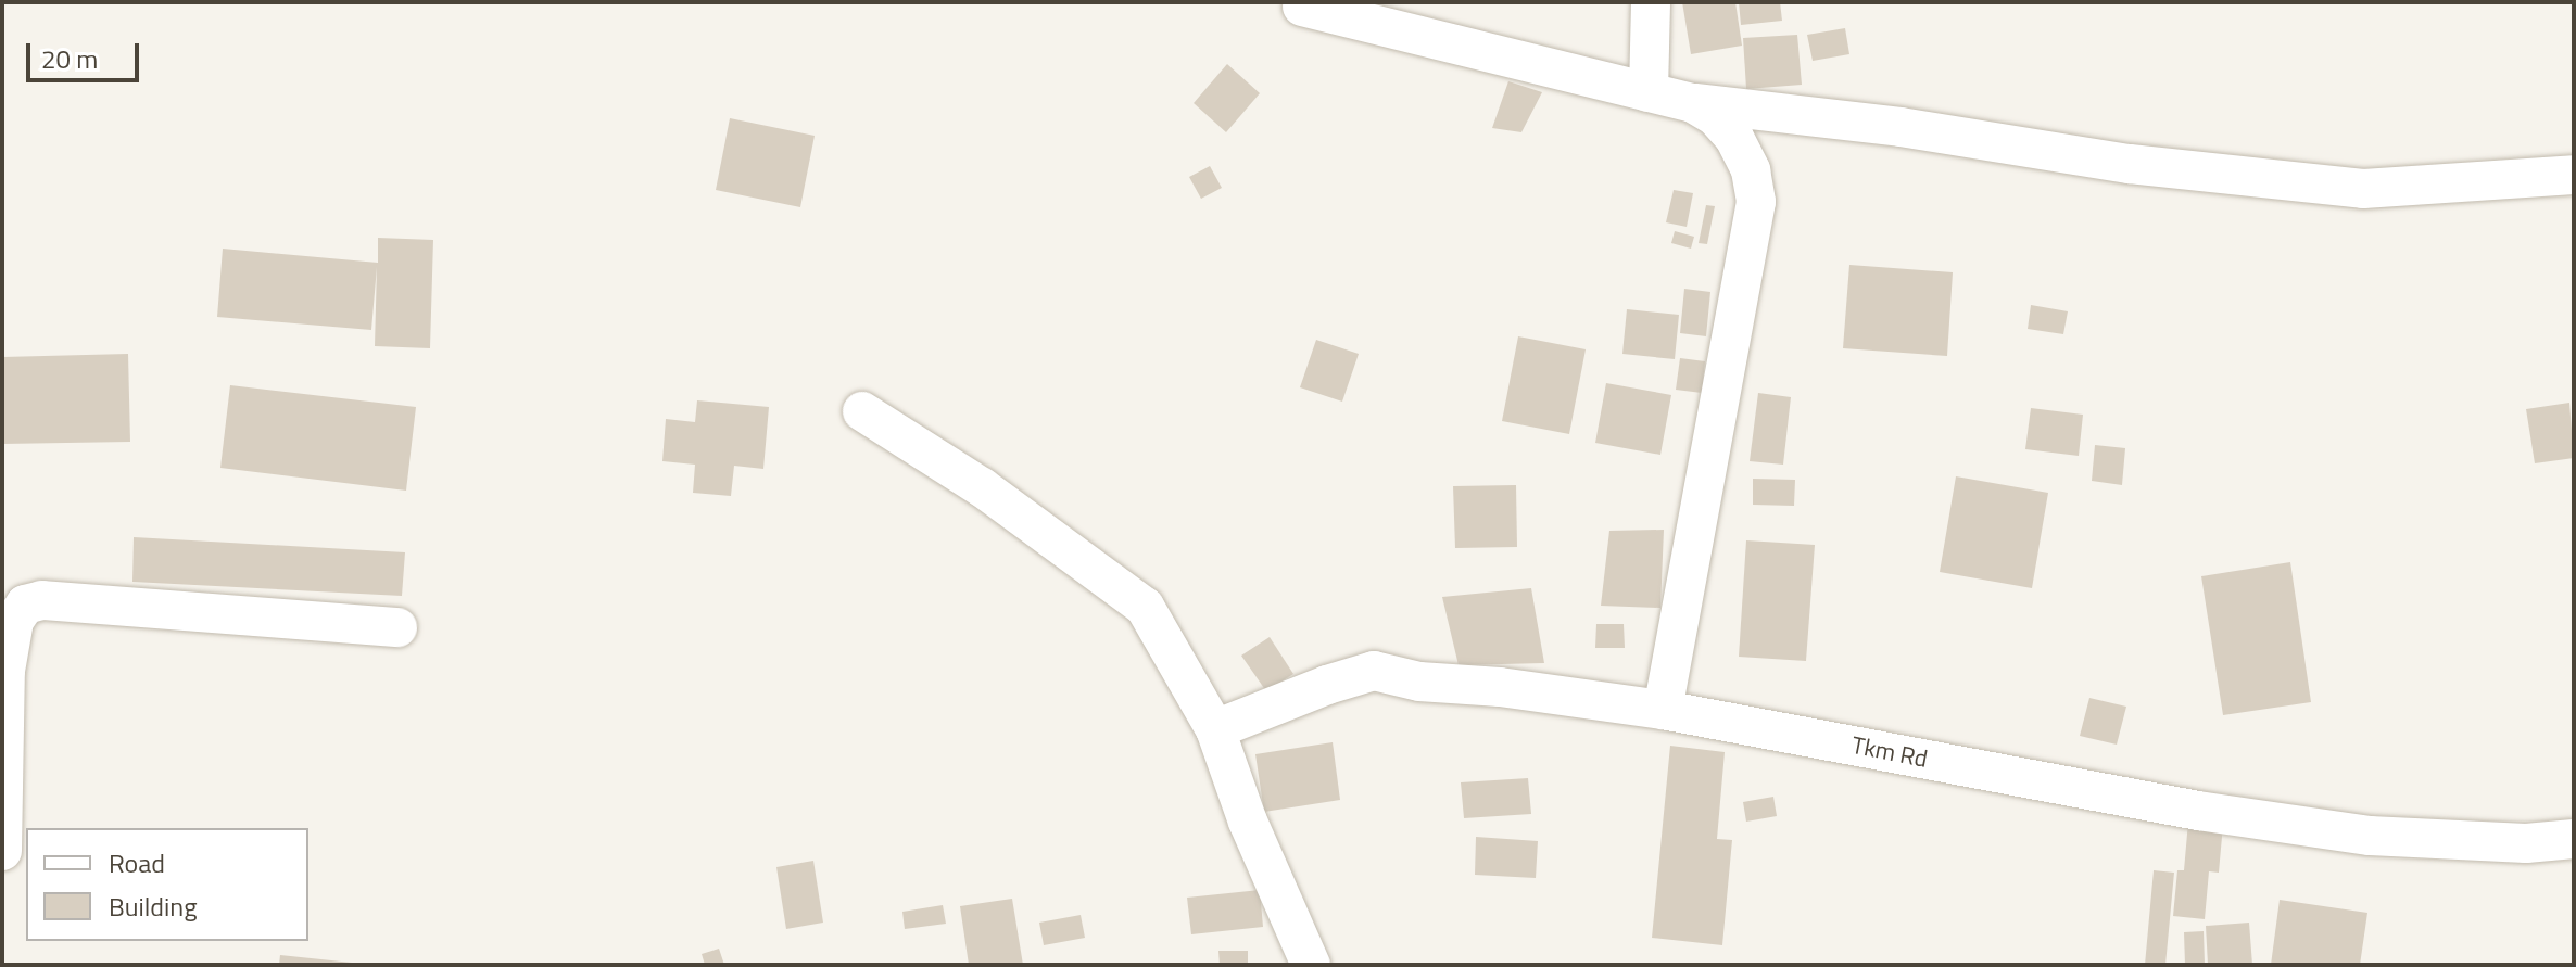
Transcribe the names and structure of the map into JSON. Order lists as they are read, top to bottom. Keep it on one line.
{"streets":{"street":["Tkm Rd"]},"legend":["Road","Building"],"scale_bar":"20 m"}
